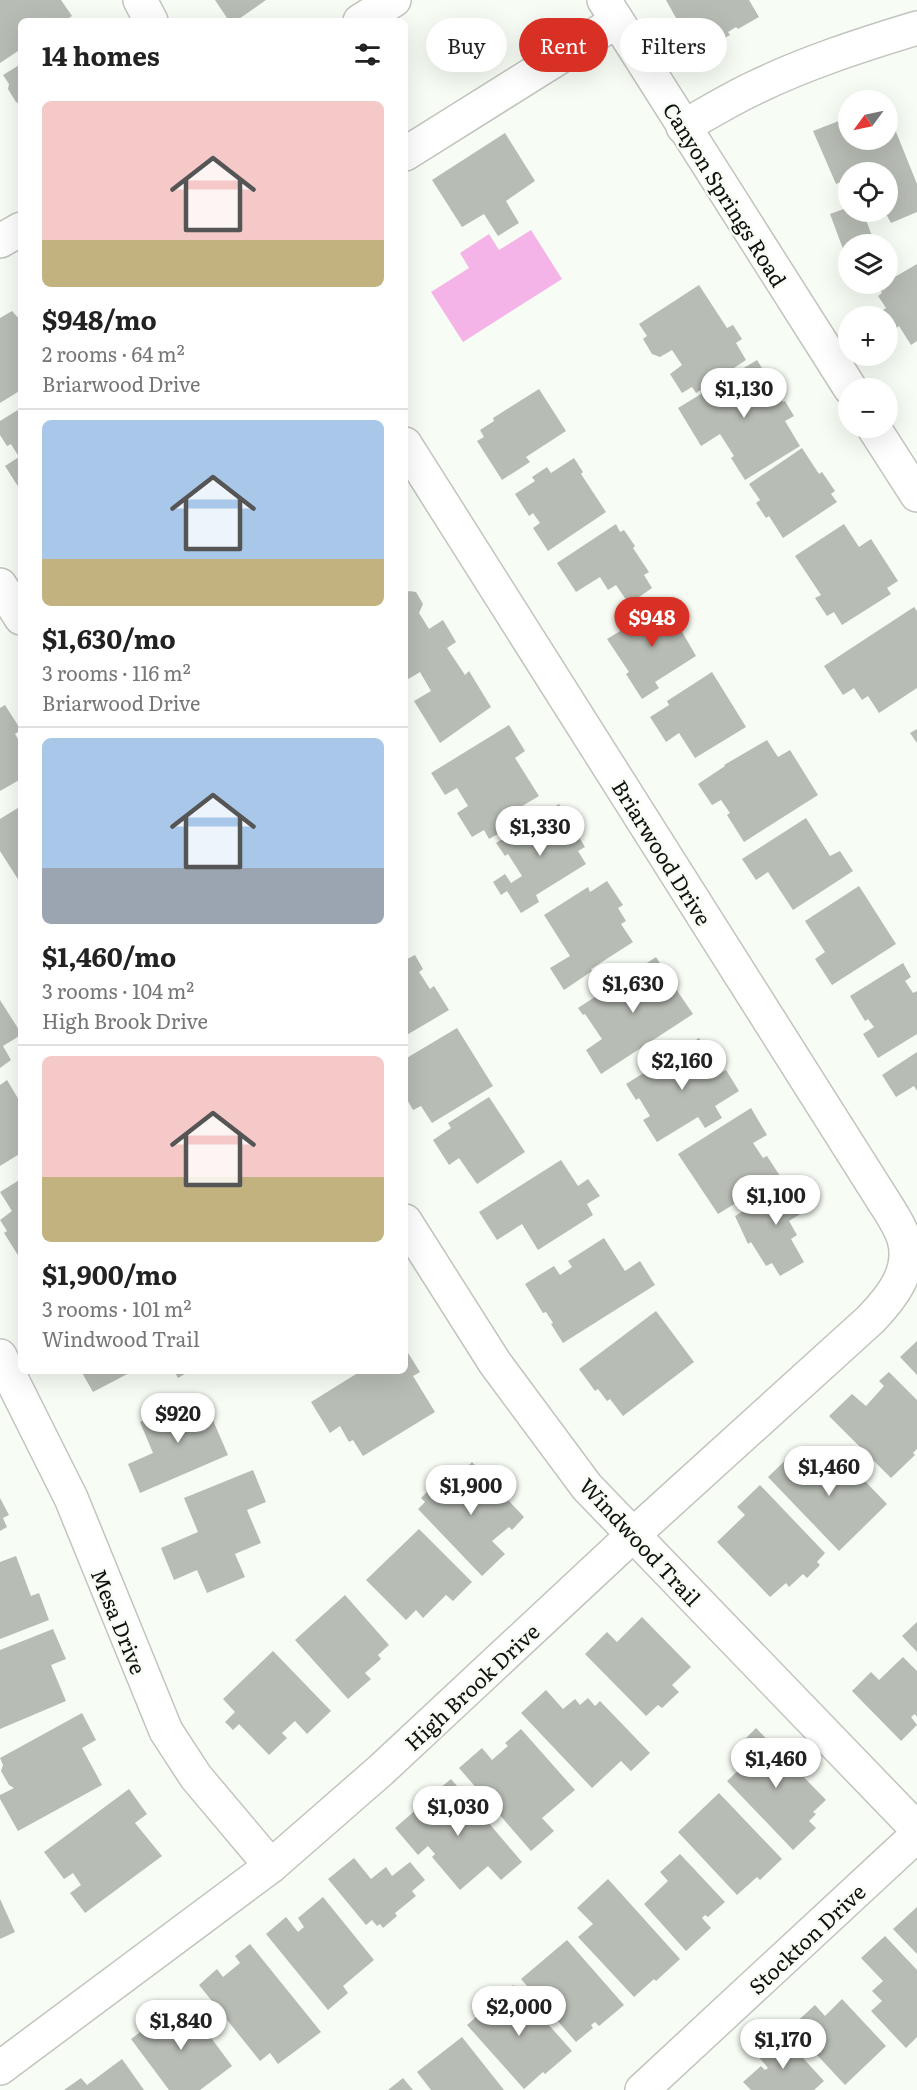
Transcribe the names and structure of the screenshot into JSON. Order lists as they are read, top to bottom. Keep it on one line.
{"streets":{"street":["Canyon Springs Road","Briarwood Drive","Windwood Trail","Mesa Drive","High Brook Drive","Stockton Drive"]},"crossings":[["Briarwood Drive","High Brook Drive"],["Windwood Trail","High Brook Drive"],["Mesa Drive","High Brook Drive"]],"north":"bottom left","page":{"chip":["Buy","Rent","Filters"],"heading":"14 homes","map_buttons":["+","−"],"list":[{"name":"$948/mo","note":"2 rooms · 64 m² · Briarwood Drive"},{"name":"$1,630/mo","note":"3 rooms · 116 m² · Briarwood Drive"},{"name":"$1,460/mo","note":"3 rooms · 104 m² · High Brook Drive"},{"name":"$1,900/mo","note":"3 rooms · 101 m² · Windwood Trail"}],"price":["$1,130","$948","$1,330","$1,630","$2,160","$1,100","$920","$1,460","$1,900","$1,460","$1,030","$2,000","$1,840","$1,170"]}}
